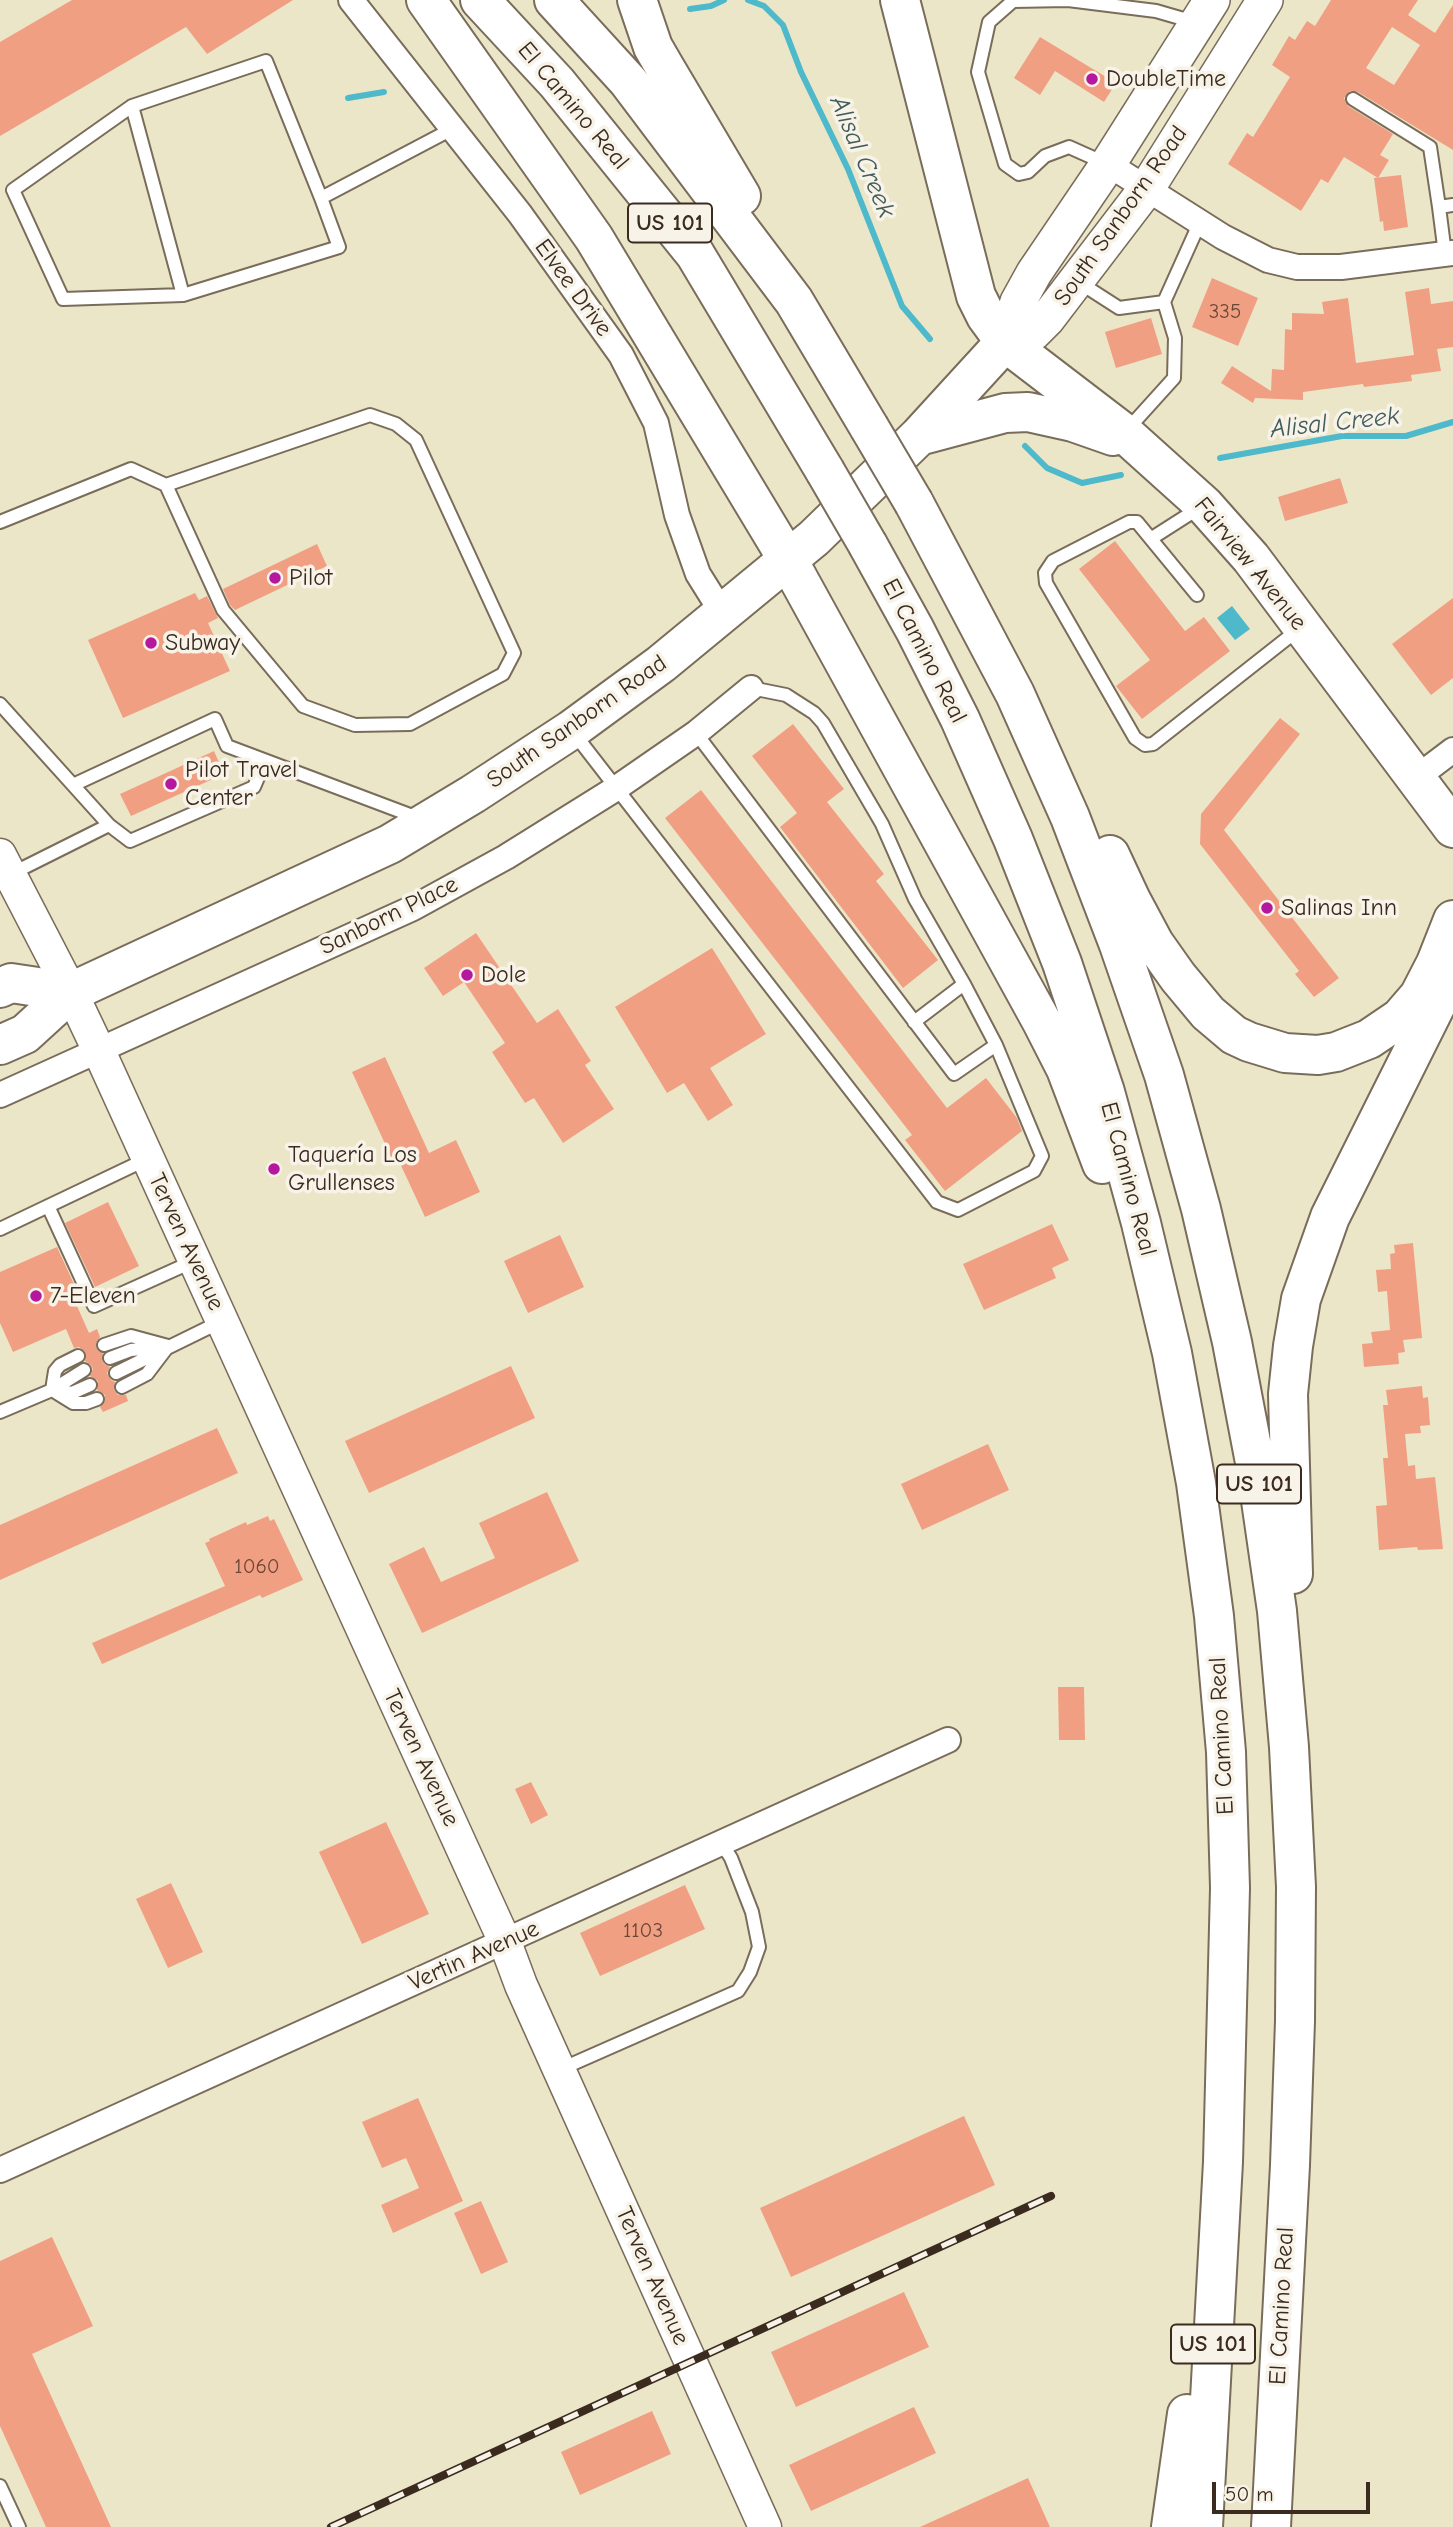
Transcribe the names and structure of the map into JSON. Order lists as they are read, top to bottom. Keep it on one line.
{"streets":{"highway":["El Camino Real","South Sanborn Road","US 101","Fairview Avenue"],"street":["Elvee Drive","Sanborn Place","Terven Avenue","Vertin Avenue"]},"crossings":[["South Sanborn Road","Elvee Drive"],["South Sanborn Road","Fairview Avenue"],["South Sanborn Road","Terven Avenue"],["Sanborn Place","Terven Avenue"],["Terven Avenue","Vertin Avenue"]],"water":["Alisal Creek"],"places":["DoubleTime","Pilot","Subway","Pilot Travel Center","Salinas Inn","Dole","Taquería Los Grullenses","7-Eleven"],"house_numbers":["335","1060","1103"],"scale_bar":"50 m"}
